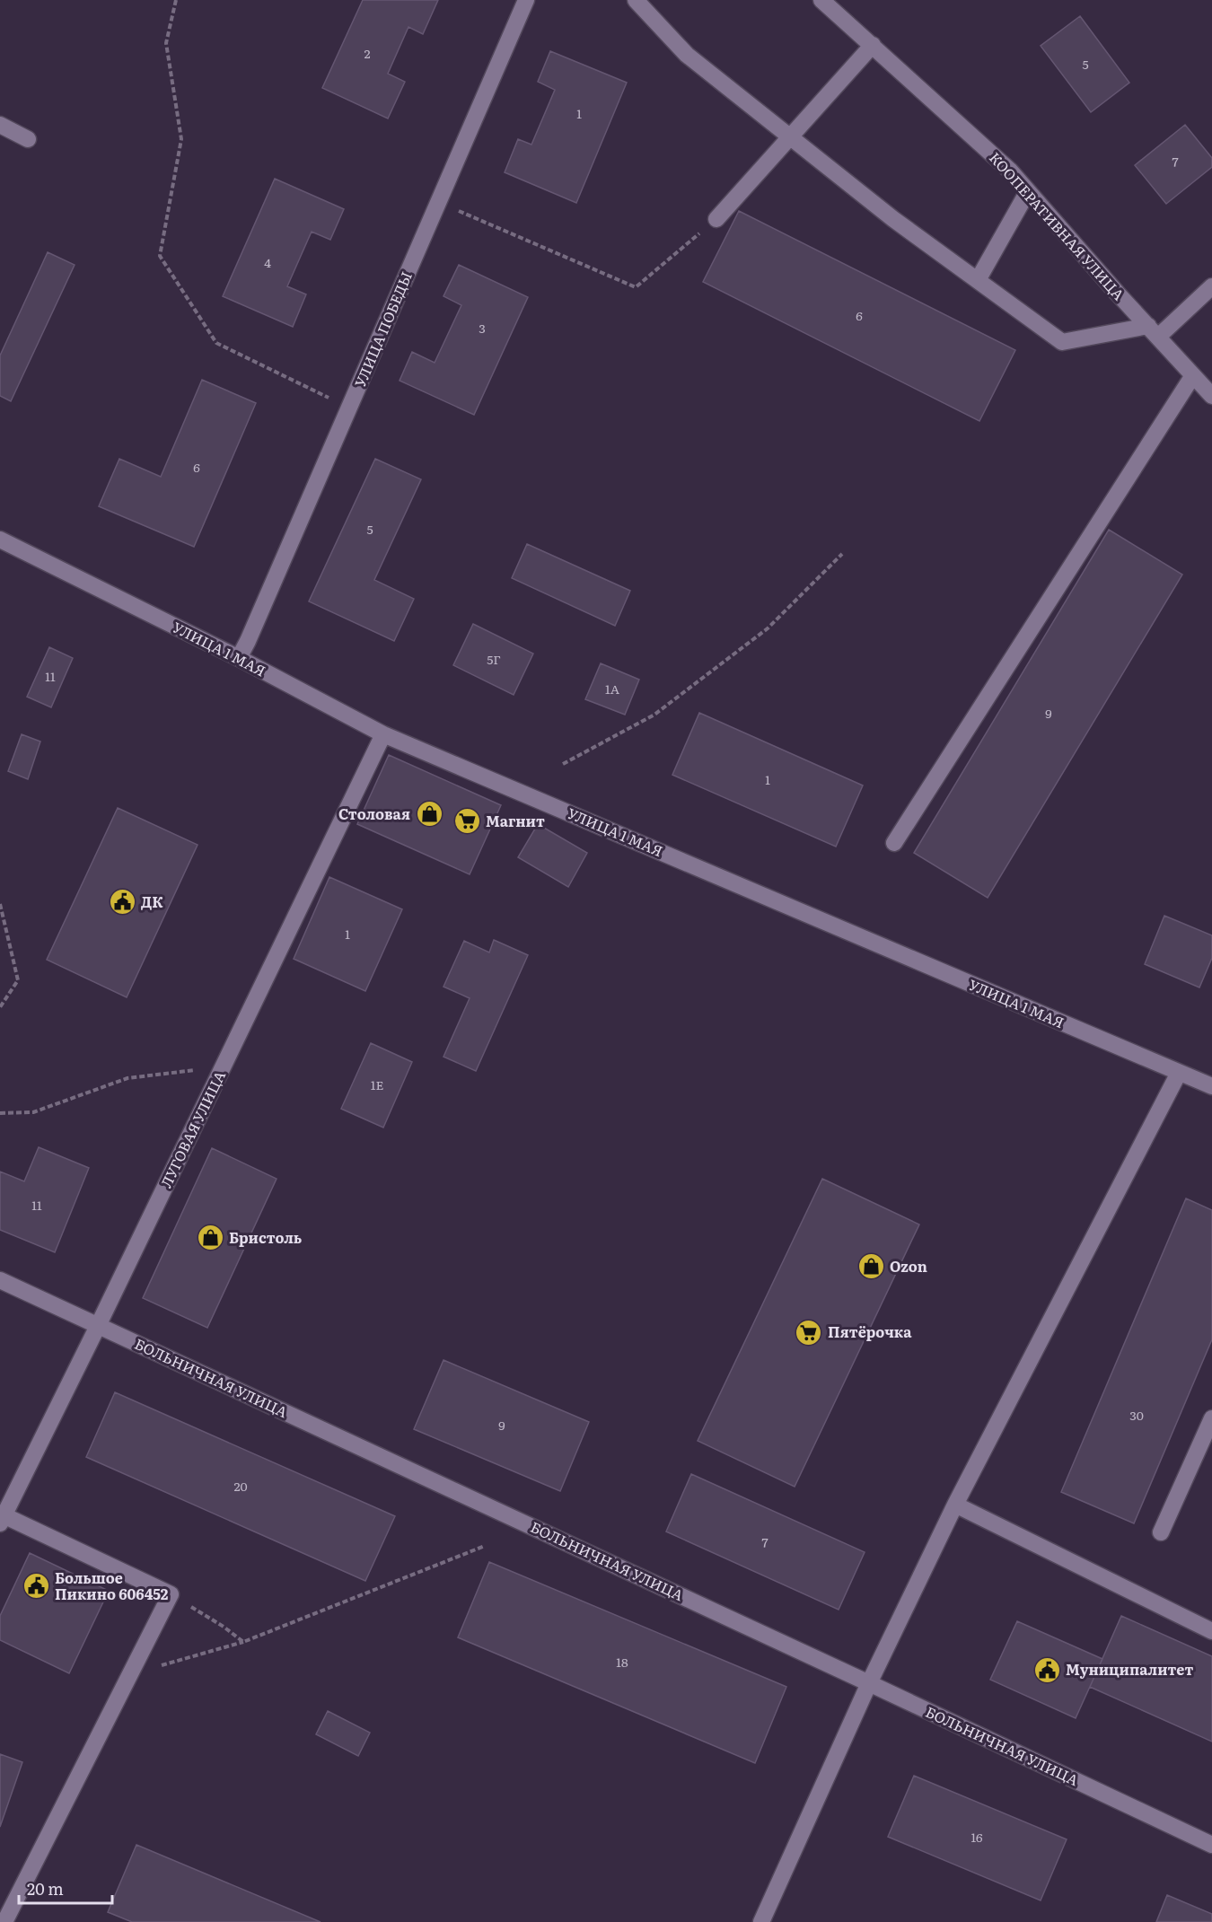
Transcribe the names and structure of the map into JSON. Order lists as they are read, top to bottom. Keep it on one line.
{"streets":{"street":["КООПЕРАТИВНАЯ УЛИЦА","УЛИЦА ПОБЕДЫ","УЛИЦА 1 МАЯ","ЛУГОВАЯ УЛИЦА","БОЛЬНИЧНАЯ УЛИЦА"]},"crossings":[["УЛИЦА ПОБЕДЫ","УЛИЦА 1 МАЯ"],["УЛИЦА 1 МАЯ","ЛУГОВАЯ УЛИЦА"],["ЛУГОВАЯ УЛИЦА","БОЛЬНИЧНАЯ УЛИЦА"]],"places":{"shop":["Столовая","Бристоль","Ozon"],"supermarket":["Магнит","Пятёрочка"],"public building":["ДК","Большое Пикино 606452","Муниципалитет"]},"house_numbers":["2","5","1","7","4","6","3","6","5","5Г","11","1А","9","1","1","1Е","11","30","9","20","7","18","16"],"scale_bar":"20 m"}
